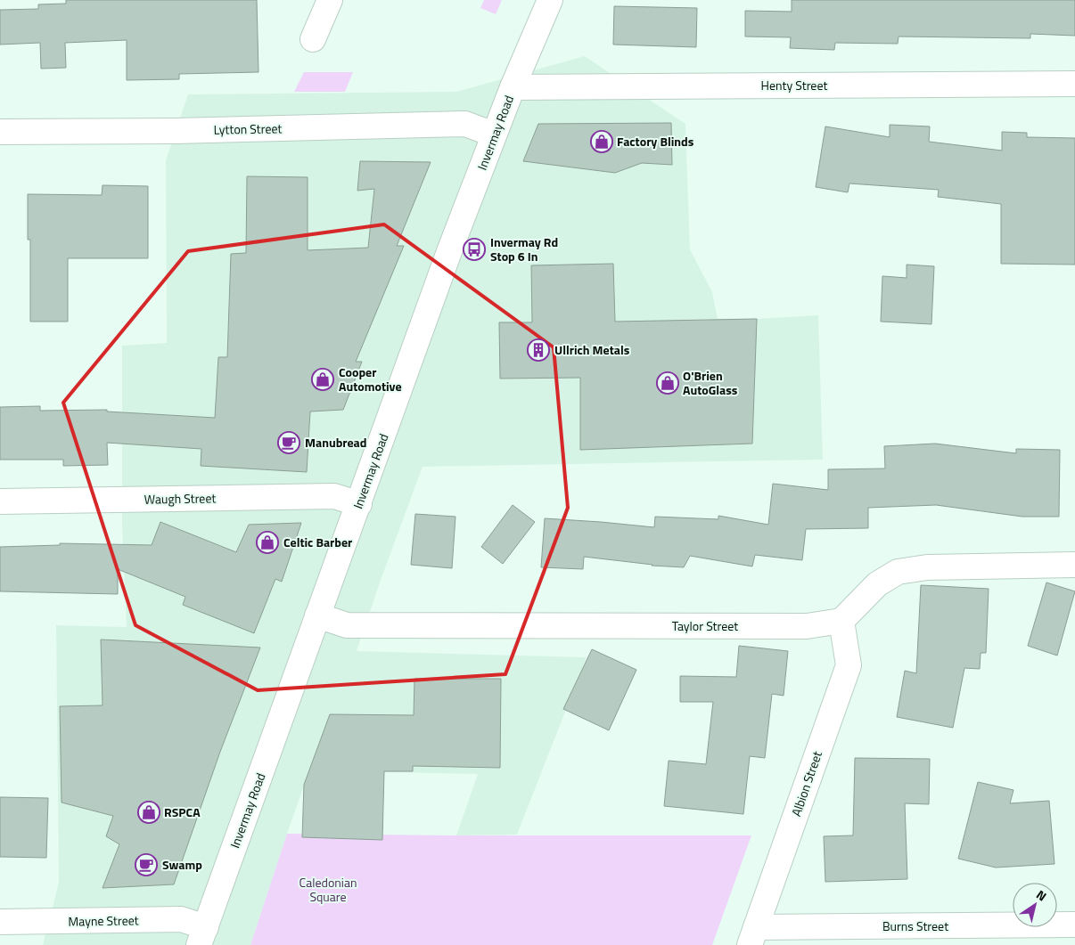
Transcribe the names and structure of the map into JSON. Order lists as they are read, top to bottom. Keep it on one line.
{"streets":{"street":["Henty Street","Lytton Street","Invermay Road","Waugh Street","Taylor Street","Albion Street","Mayne Street","Burns Street"]},"crossings":[["Henty Street","Invermay Road"],["Lytton Street","Invermay Road"],["Invermay Road","Waugh Street"],["Invermay Road","Taylor Street"],["Invermay Road","Mayne Street"],["Taylor Street","Albion Street"],["Albion Street","Burns Street"]],"parks":["Caledonian Square"],"places":{"shop":["Factory Blinds","Cooper Automotive","O'Brien AutoGlass","Celtic Barber","RSPCA"],"bus stop":["Invermay Rd Stop 6 In"],"building":["Ullrich Metals"],"cafe":["Manubread","Swamp"]},"north":"top right"}
